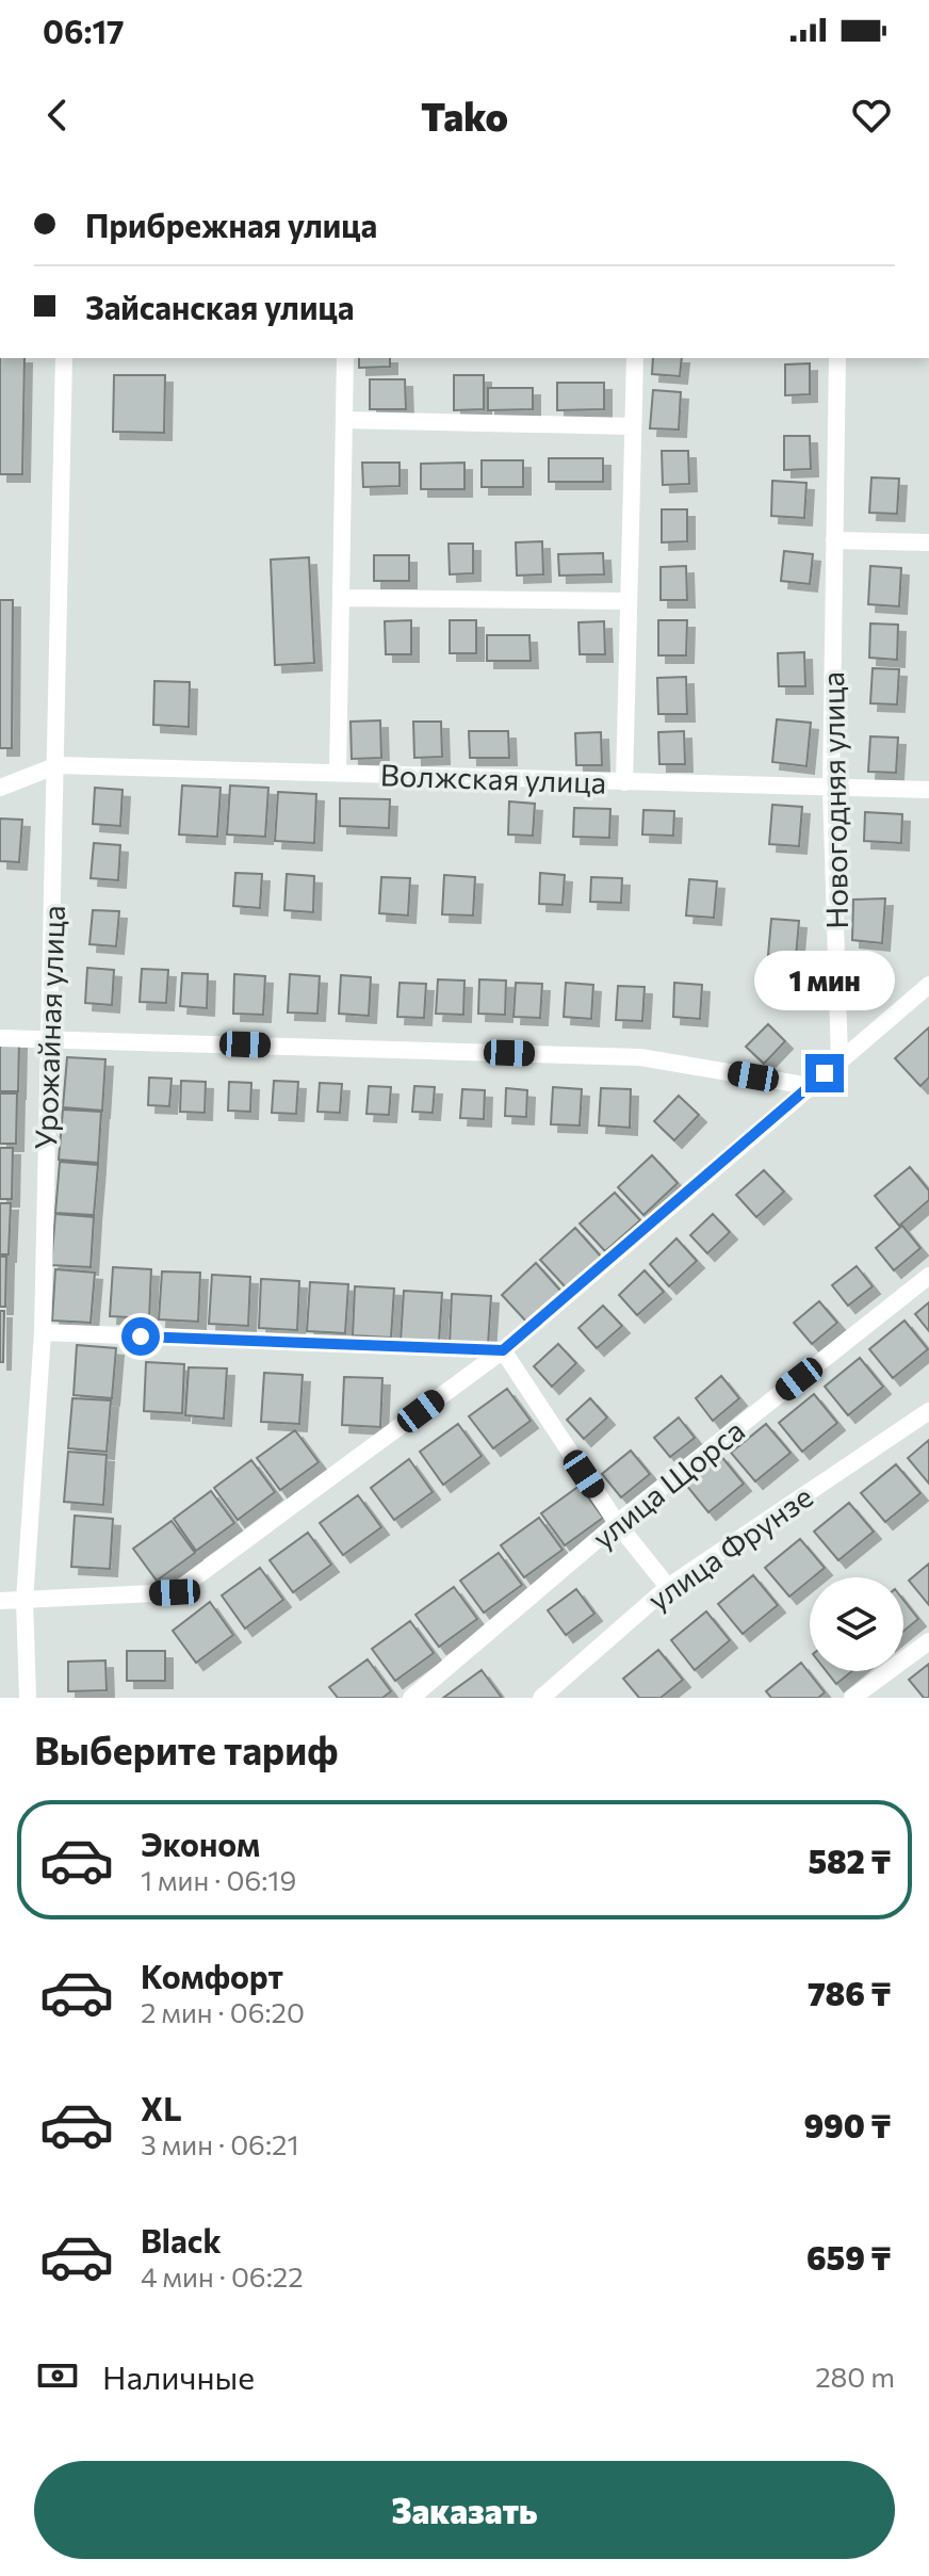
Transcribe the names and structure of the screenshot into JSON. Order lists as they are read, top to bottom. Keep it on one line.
{"streets":{"street":["Волжская улица","Новогодняя улица","Урожайная улица","улица Щорса","улица Фрунзе"]},"crossings":[["Волжская улица","Новогодняя улица"],["Волжская улица","Урожайная улица"]],"page":{"status":"06:17","header":"Tako","banner":["Прибрежная улица","Зайсанская улица"],"bubble":"1 мин","heading":"Выберите тариф","list":[{"name":"Эконом","note":"1 мин · 06:19","value":"582 ₸"},{"name":"Комфорт","note":"2 мин · 06:20","value":"786 ₸"},{"name":"XL","note":"3 мин · 06:21","value":"990 ₸"},{"name":"Black","note":"4 мин · 06:22","value":"659 ₸"}],"pay":["Наличные","280 m"],"buttons":"Заказать"}}
